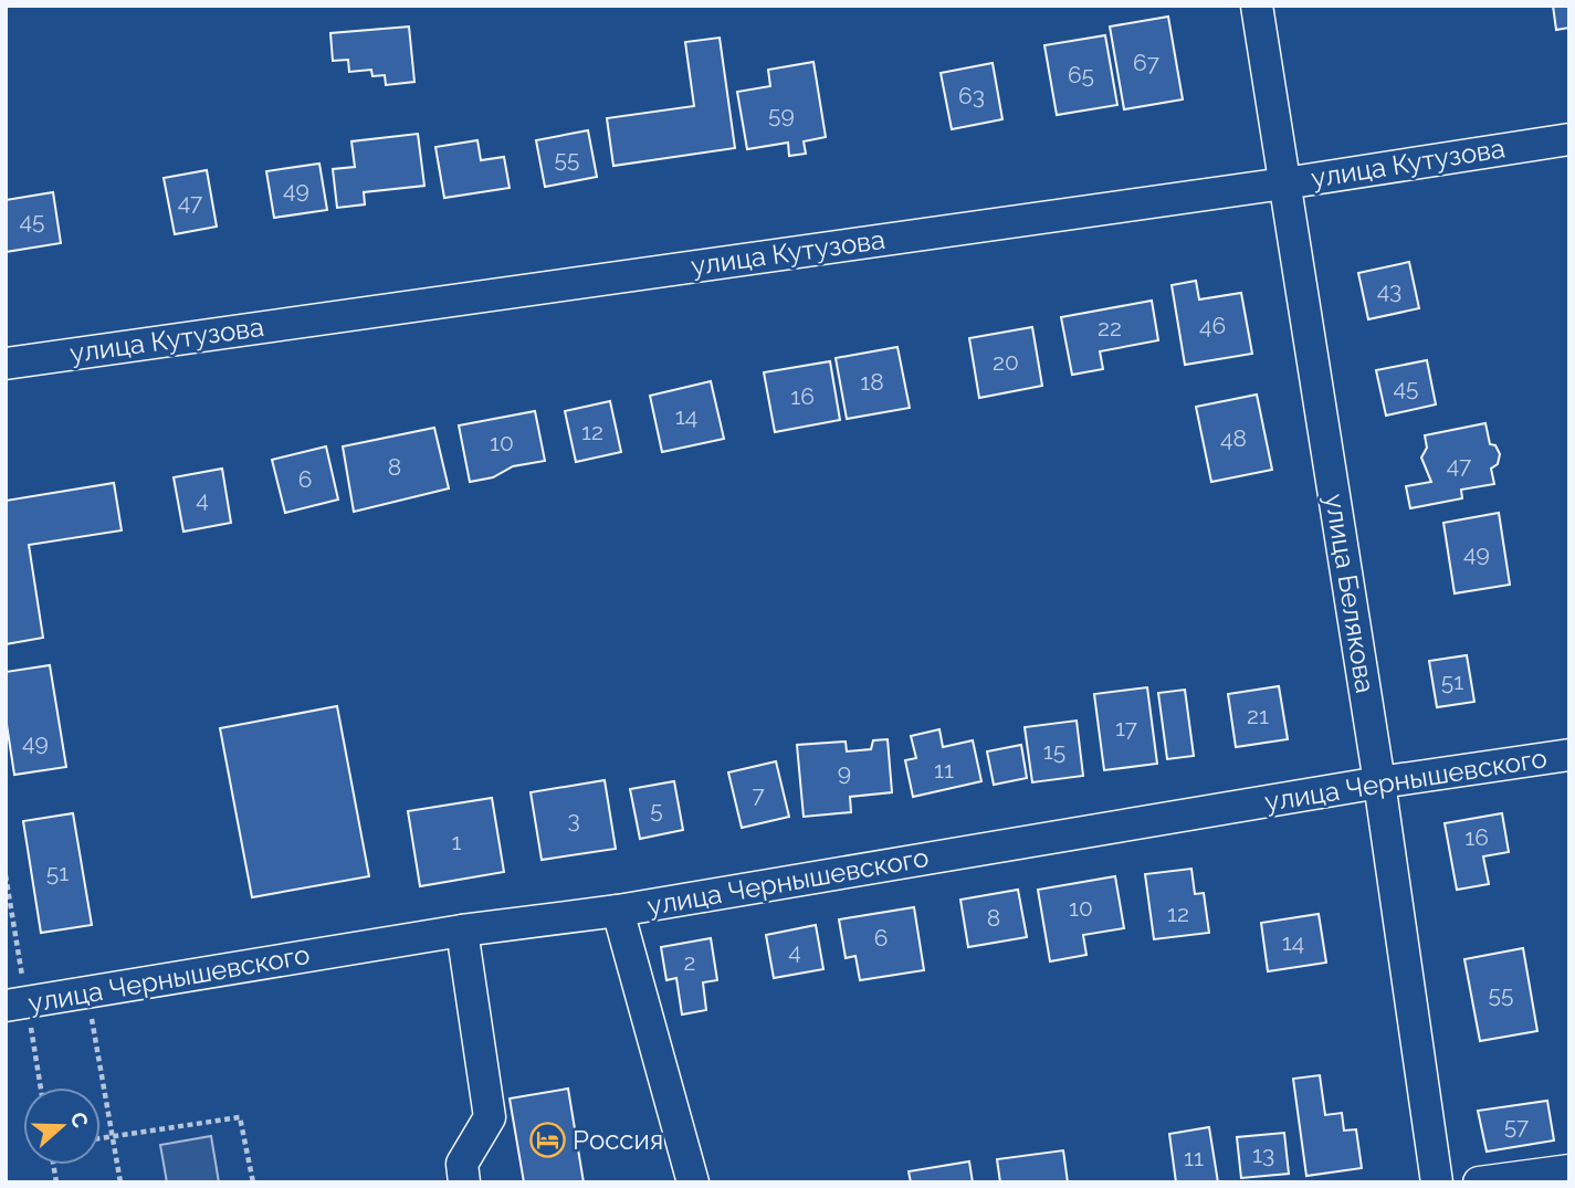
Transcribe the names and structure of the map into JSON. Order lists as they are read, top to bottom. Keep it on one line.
{"streets":{"street":["улица Кутузова","улица Белякова","улица Чернышевского"]},"crossings":[["улица Кутузова","улица Белякова"],["улица Белякова","улица Чернышевского"]],"places":{"hotel":["Россия"]},"house_numbers":["67","65","63","59","55","49","47","45","43","46","22","20","18","45","16","14","12","48","10","47","8","6","4","49","51","21","17","49","15","11","9","7","5","3","16","1","51","10","12","8","6","14","4","2","55","57","13","11"],"north":"right"}
